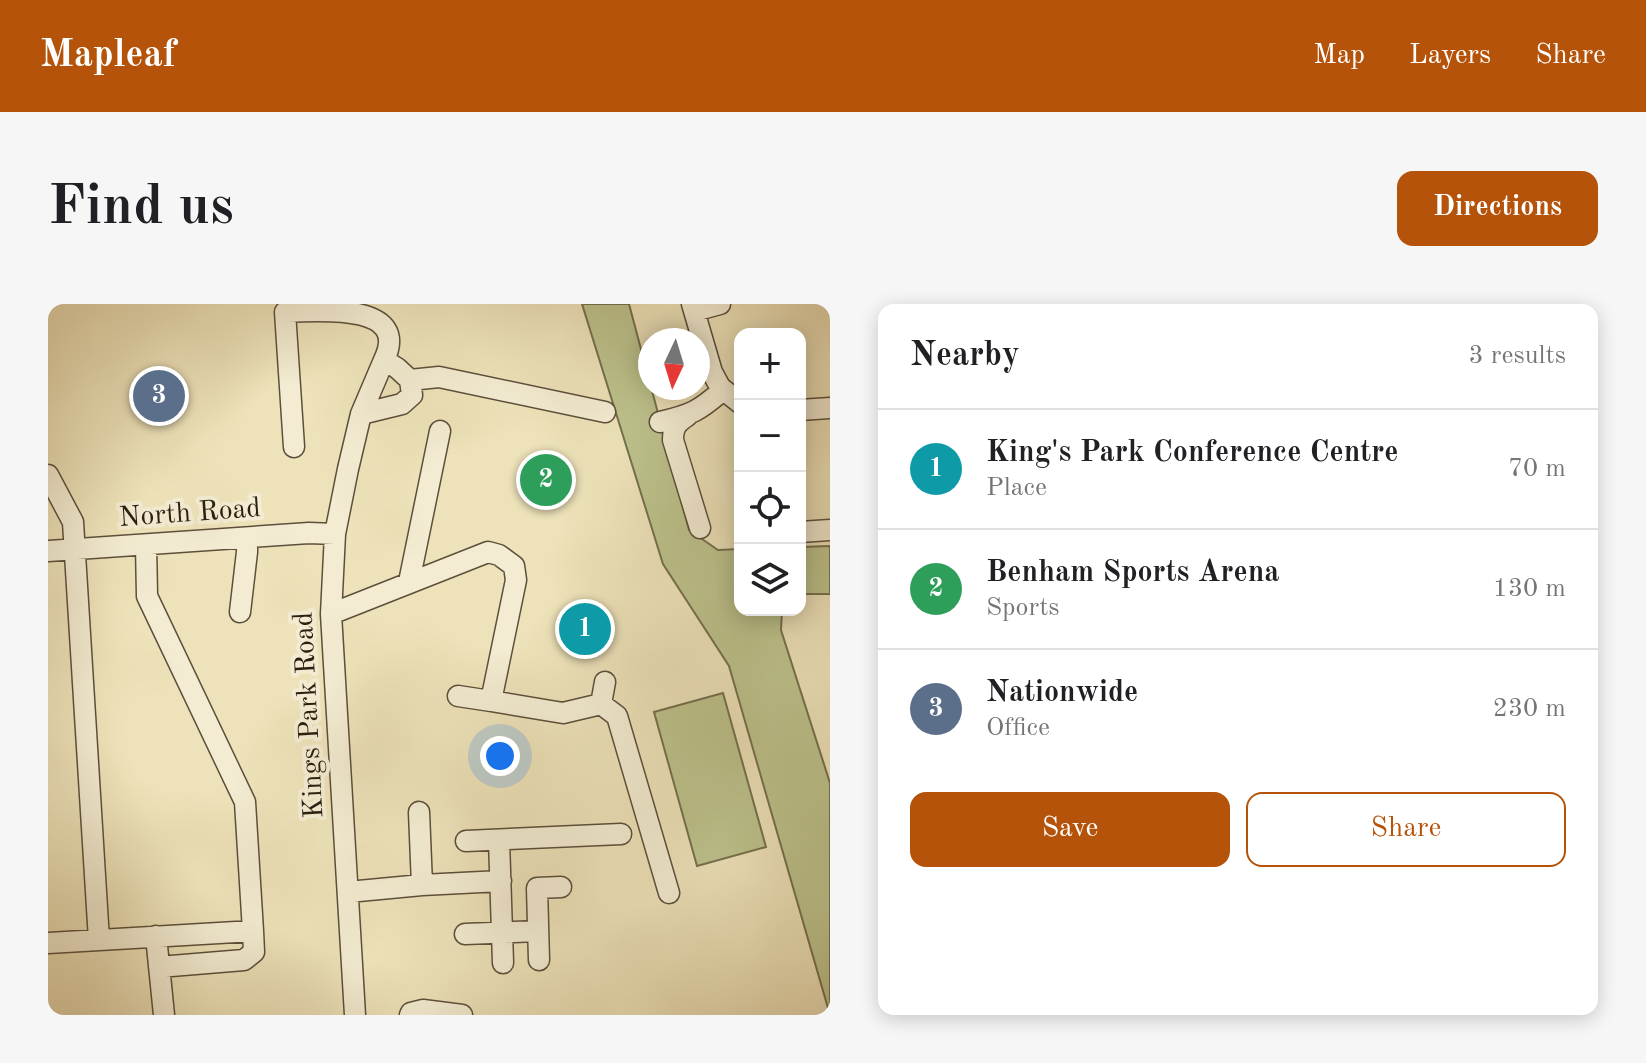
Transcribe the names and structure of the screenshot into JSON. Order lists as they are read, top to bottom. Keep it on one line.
{"streets":{"street":["North Road","Kings Park Road"]},"crossings":[["North Road","Kings Park Road"]],"north":"bottom","page":{"header":"Mapleaf","nav":["Map","Layers","Share"],"buttons":["Directions",["Save","Share"]],"title":"Find us","heading":["Nearby","3 results"],"map_buttons":["+","−"],"pins":["3","2","1"],"list":[{"mark":"1","name":"King's Park Conference Centre","note":"Place","value":"70 m"},{"mark":"2","name":"Benham Sports Arena","note":"Sports","value":"130 m"},{"mark":"3","name":"Nationwide","note":"Office","value":"230 m"}]}}
